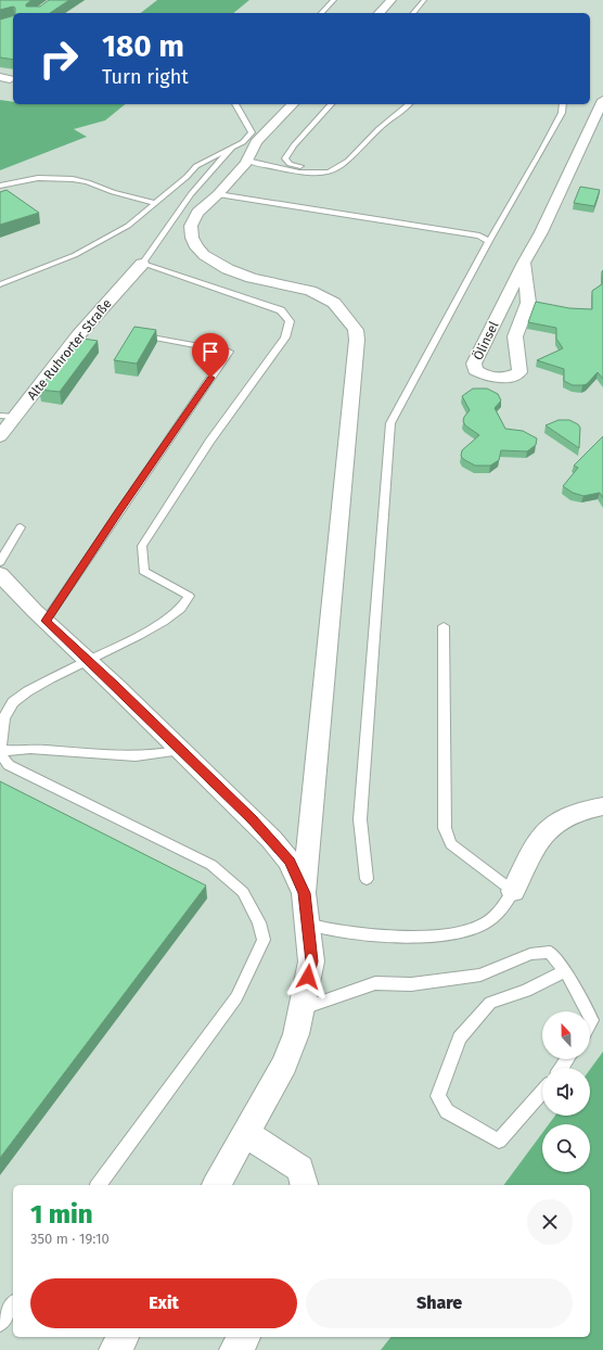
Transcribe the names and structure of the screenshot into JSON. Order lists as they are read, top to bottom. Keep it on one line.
{"streets":{"street":["Ölinsel","Alte Ruhrorter Straße"]},"north":"top","page":{"turn":["180 m","Turn right"],"heading":["1 min","350 m · 19:10"],"buttons":["Exit","Share"]}}
